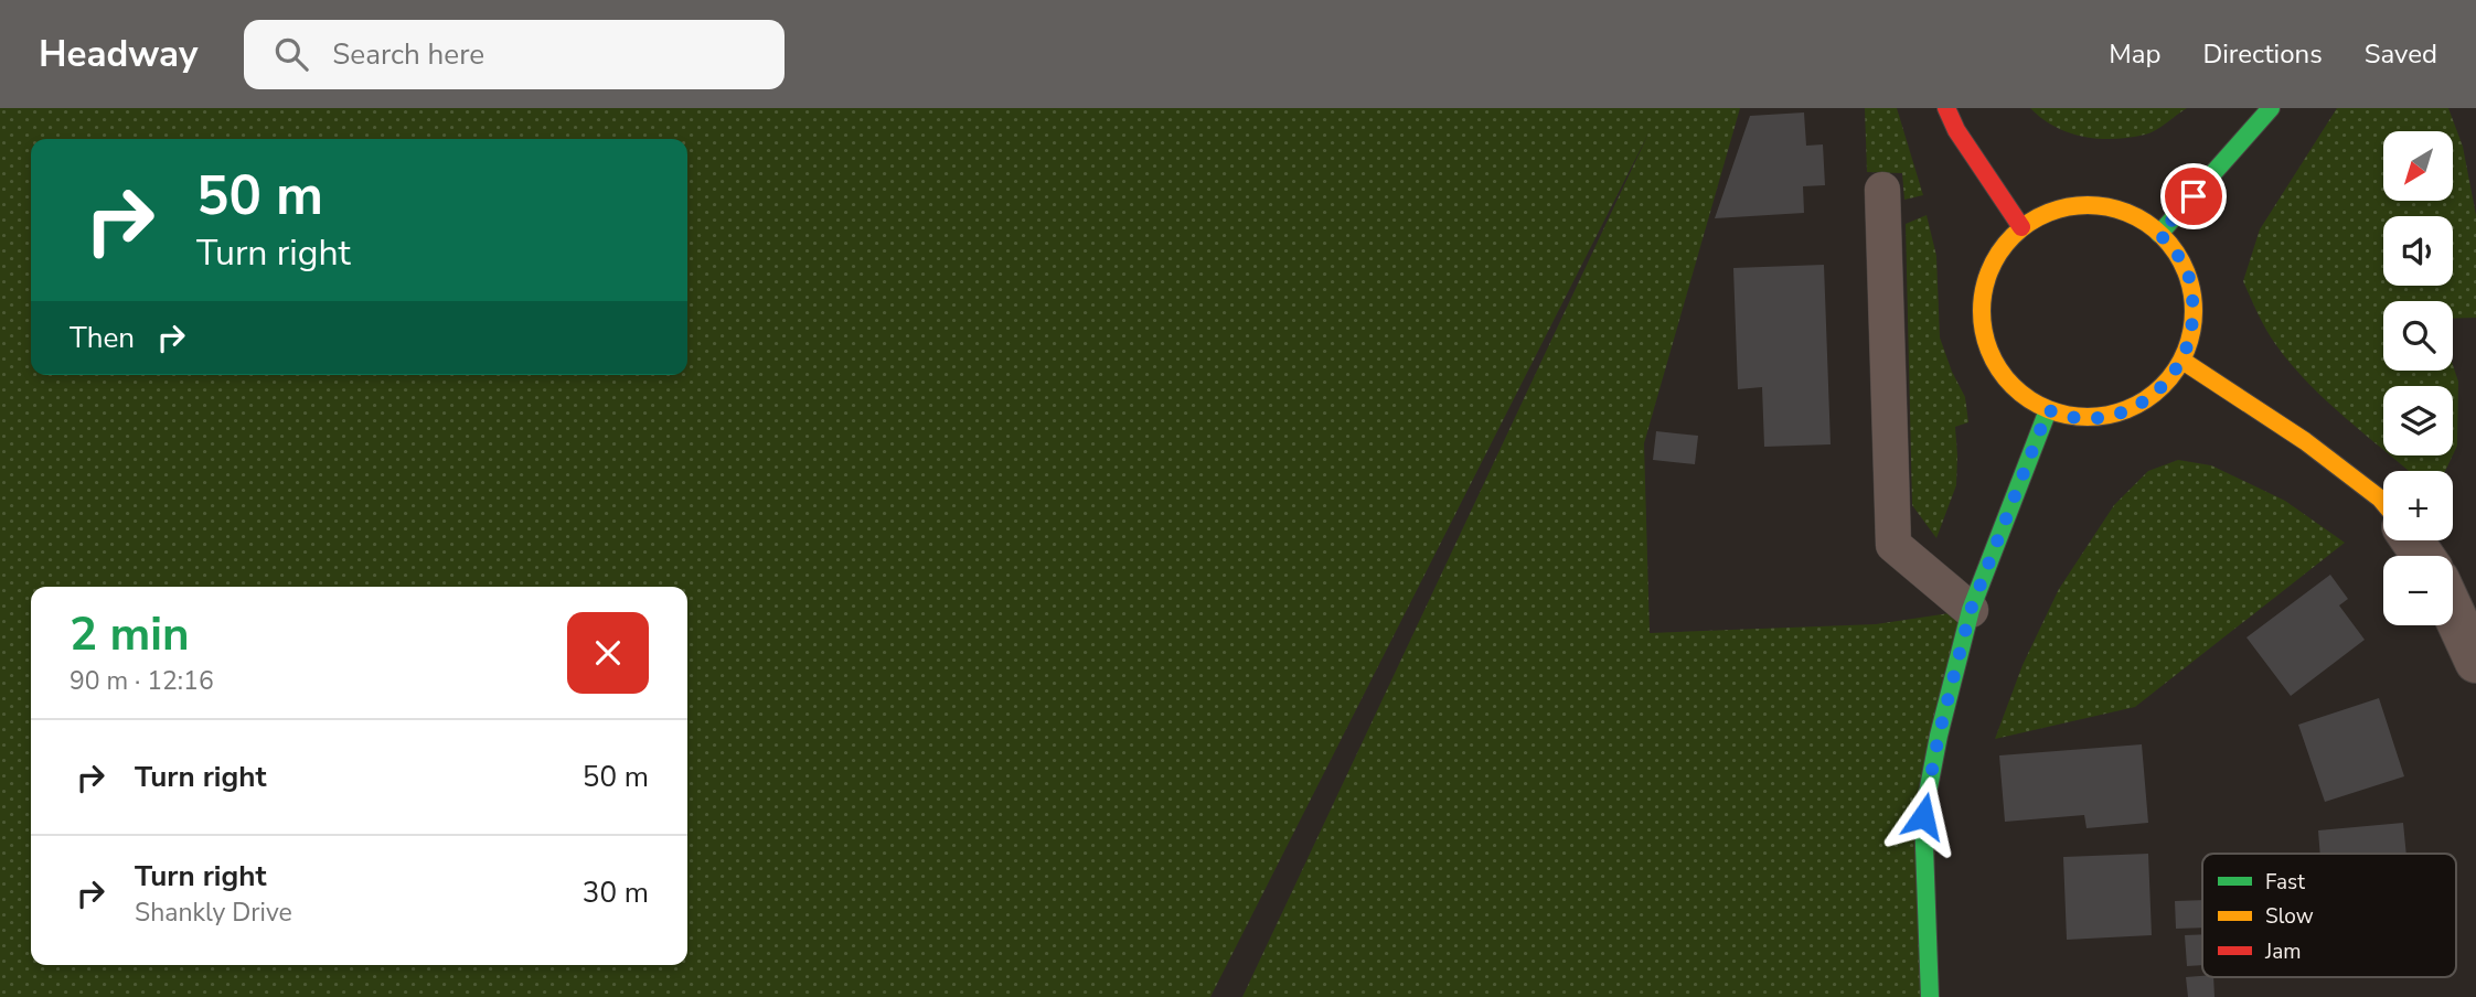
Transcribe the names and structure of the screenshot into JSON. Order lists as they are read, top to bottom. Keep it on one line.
{"legend":["Fast","Slow","Jam"],"north":"bottom left","page":{"header":"Headway","search":"Search here","nav":["Map","Directions","Saved"],"map_buttons":["+","−"],"turn":["50 m","Turn right"],"then":"Then","heading":["2 min","90 m · 12:16"],"list":[{"name":"Turn right","value":"50 m"},{"name":"Turn right","note":"Shankly Drive","value":"30 m"}]}}
